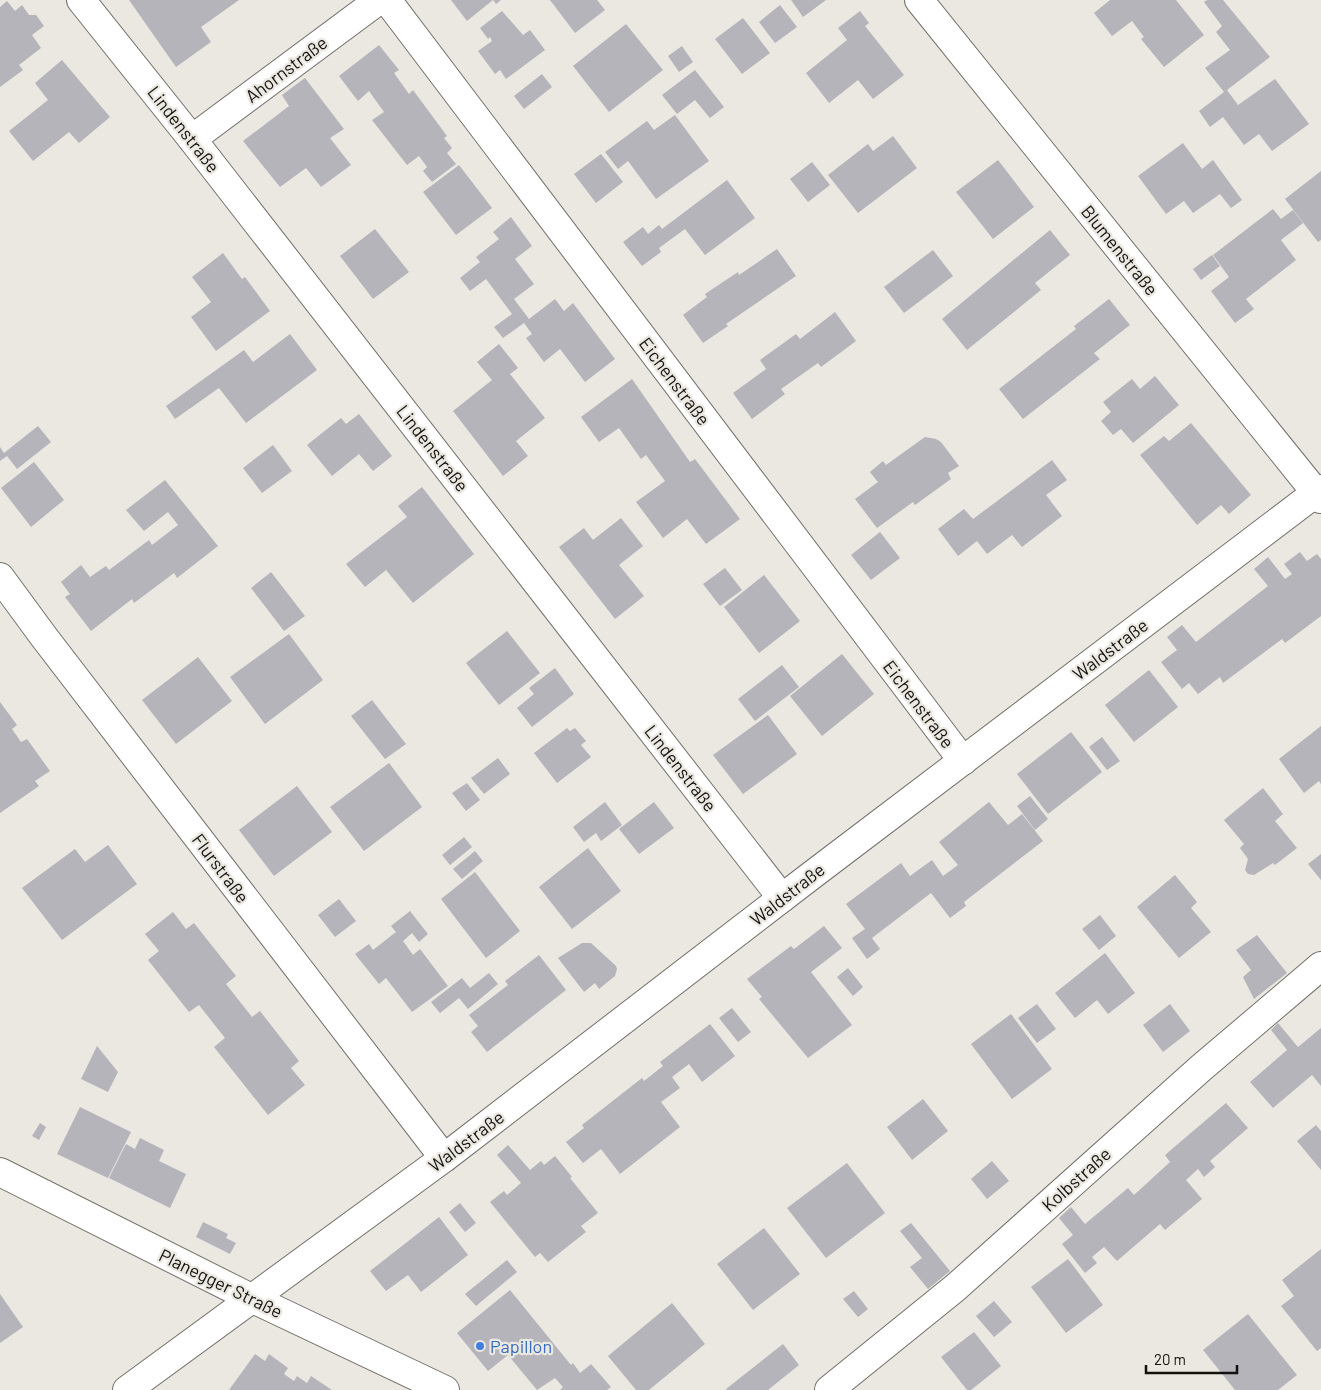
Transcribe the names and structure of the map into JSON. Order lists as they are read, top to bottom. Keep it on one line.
{"streets":{"street":["Ahornstraße","Lindenstraße","Blumenstraße","Eichenstraße","Waldstraße","Flurstraße","Kolbstraße","Planegger Straße"]},"crossings":[["Ahornstraße","Lindenstraße"],["Lindenstraße","Waldstraße"],["Blumenstraße","Waldstraße"],["Eichenstraße","Waldstraße"],["Waldstraße","Flurstraße"],["Waldstraße","Planegger Straße"]],"places":["Papillon"],"scale_bar":"20 m"}
